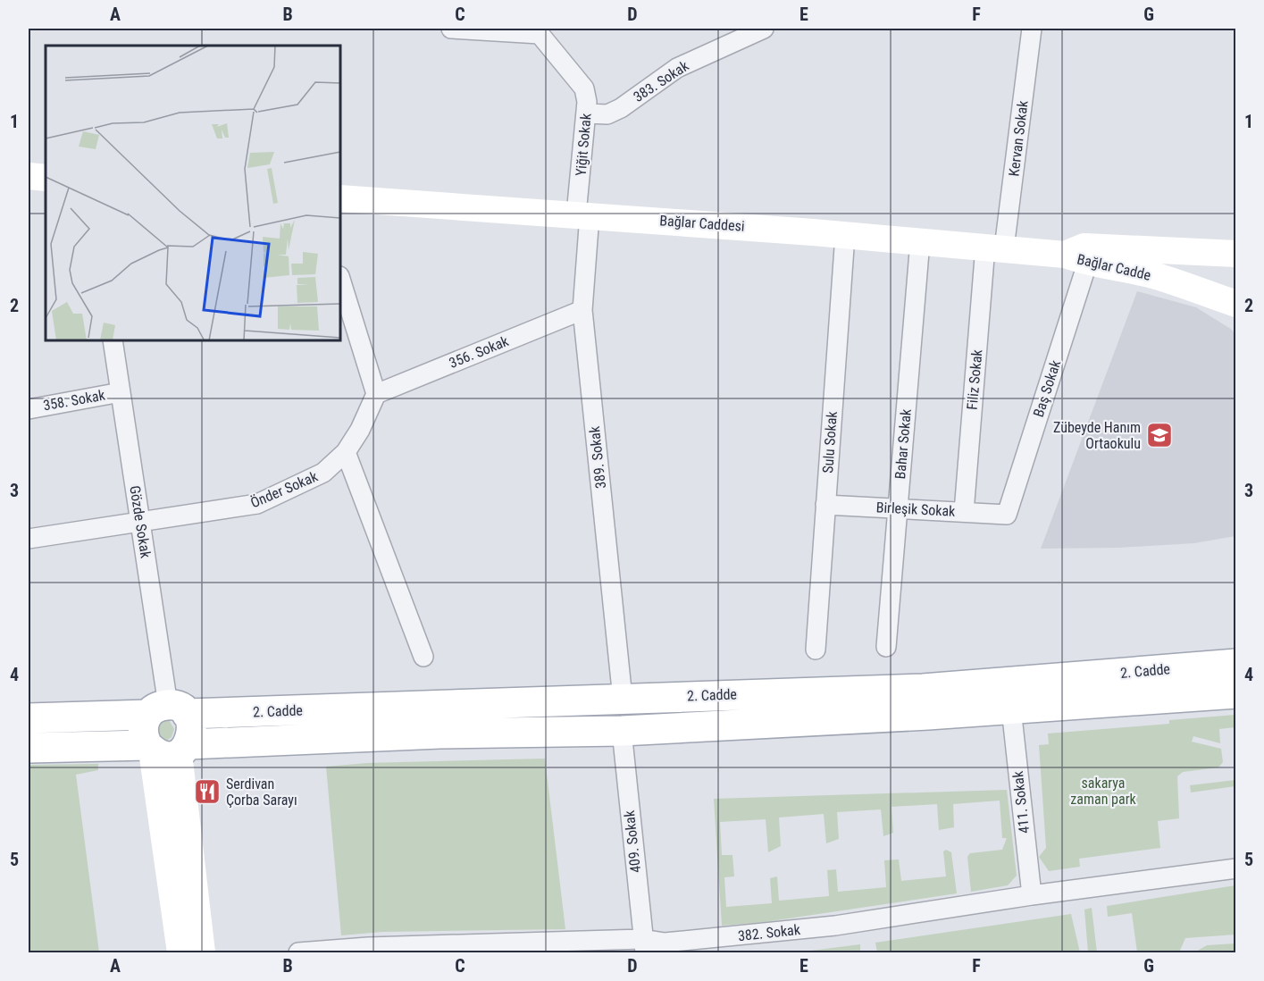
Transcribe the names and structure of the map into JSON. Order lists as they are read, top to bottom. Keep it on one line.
{"streets":{"main road":["Bağlar Caddesi","Bağlar Cadde","2. Cadde"],"street":["383. Sokak","Kervan Sokak","Yiğit Sokak","356. Sokak","Filiz Sokak","Baş Sokak","358. Sokak","Sulu Sokak","Bahar Sokak","389. Sokak","Önder Sokak","Birleşik Sokak","Gözde Sokak","411. Sokak","409. Sokak","382. Sokak"]},"crossings":[["383. Sokak","Yiğit Sokak"],["Kervan Sokak","Bağlar Caddesi"],["Kervan Sokak","Filiz Sokak"],["Yiğit Sokak","Bağlar Caddesi"],["Yiğit Sokak","389. Sokak"],["Bağlar Caddesi","Bağlar Cadde"],["Bağlar Caddesi","Filiz Sokak"],["Bağlar Caddesi","Baş Sokak"],["Bağlar Caddesi","Sulu Sokak"],["Bağlar Caddesi","Bahar Sokak"],["Bağlar Caddesi","389. Sokak"],["Bağlar Cadde","Baş Sokak"],["356. Sokak","389. Sokak"],["356. Sokak","Önder Sokak"],["Filiz Sokak","Birleşik Sokak"],["Baş Sokak","Birleşik Sokak"],["358. Sokak","Gözde Sokak"],["Sulu Sokak","Birleşik Sokak"],["Bahar Sokak","Birleşik Sokak"],["389. Sokak","2. Cadde"],["Önder Sokak","Gözde Sokak"],["Gözde Sokak","2. Cadde"],["2. Cadde","411. Sokak"],["2. Cadde","409. Sokak"],["411. Sokak","382. Sokak"],["409. Sokak","382. Sokak"]],"parks":["sakarya zaman park"],"places":{"school or university":["Zübeyde Hanım Ortaokulu"],"restaurant":["Serdivan Çorba Sarayı"]},"grid":{"columns":["A","B","C","D","E","F","G"],"rows":["1","2","3","4","5"]}}
